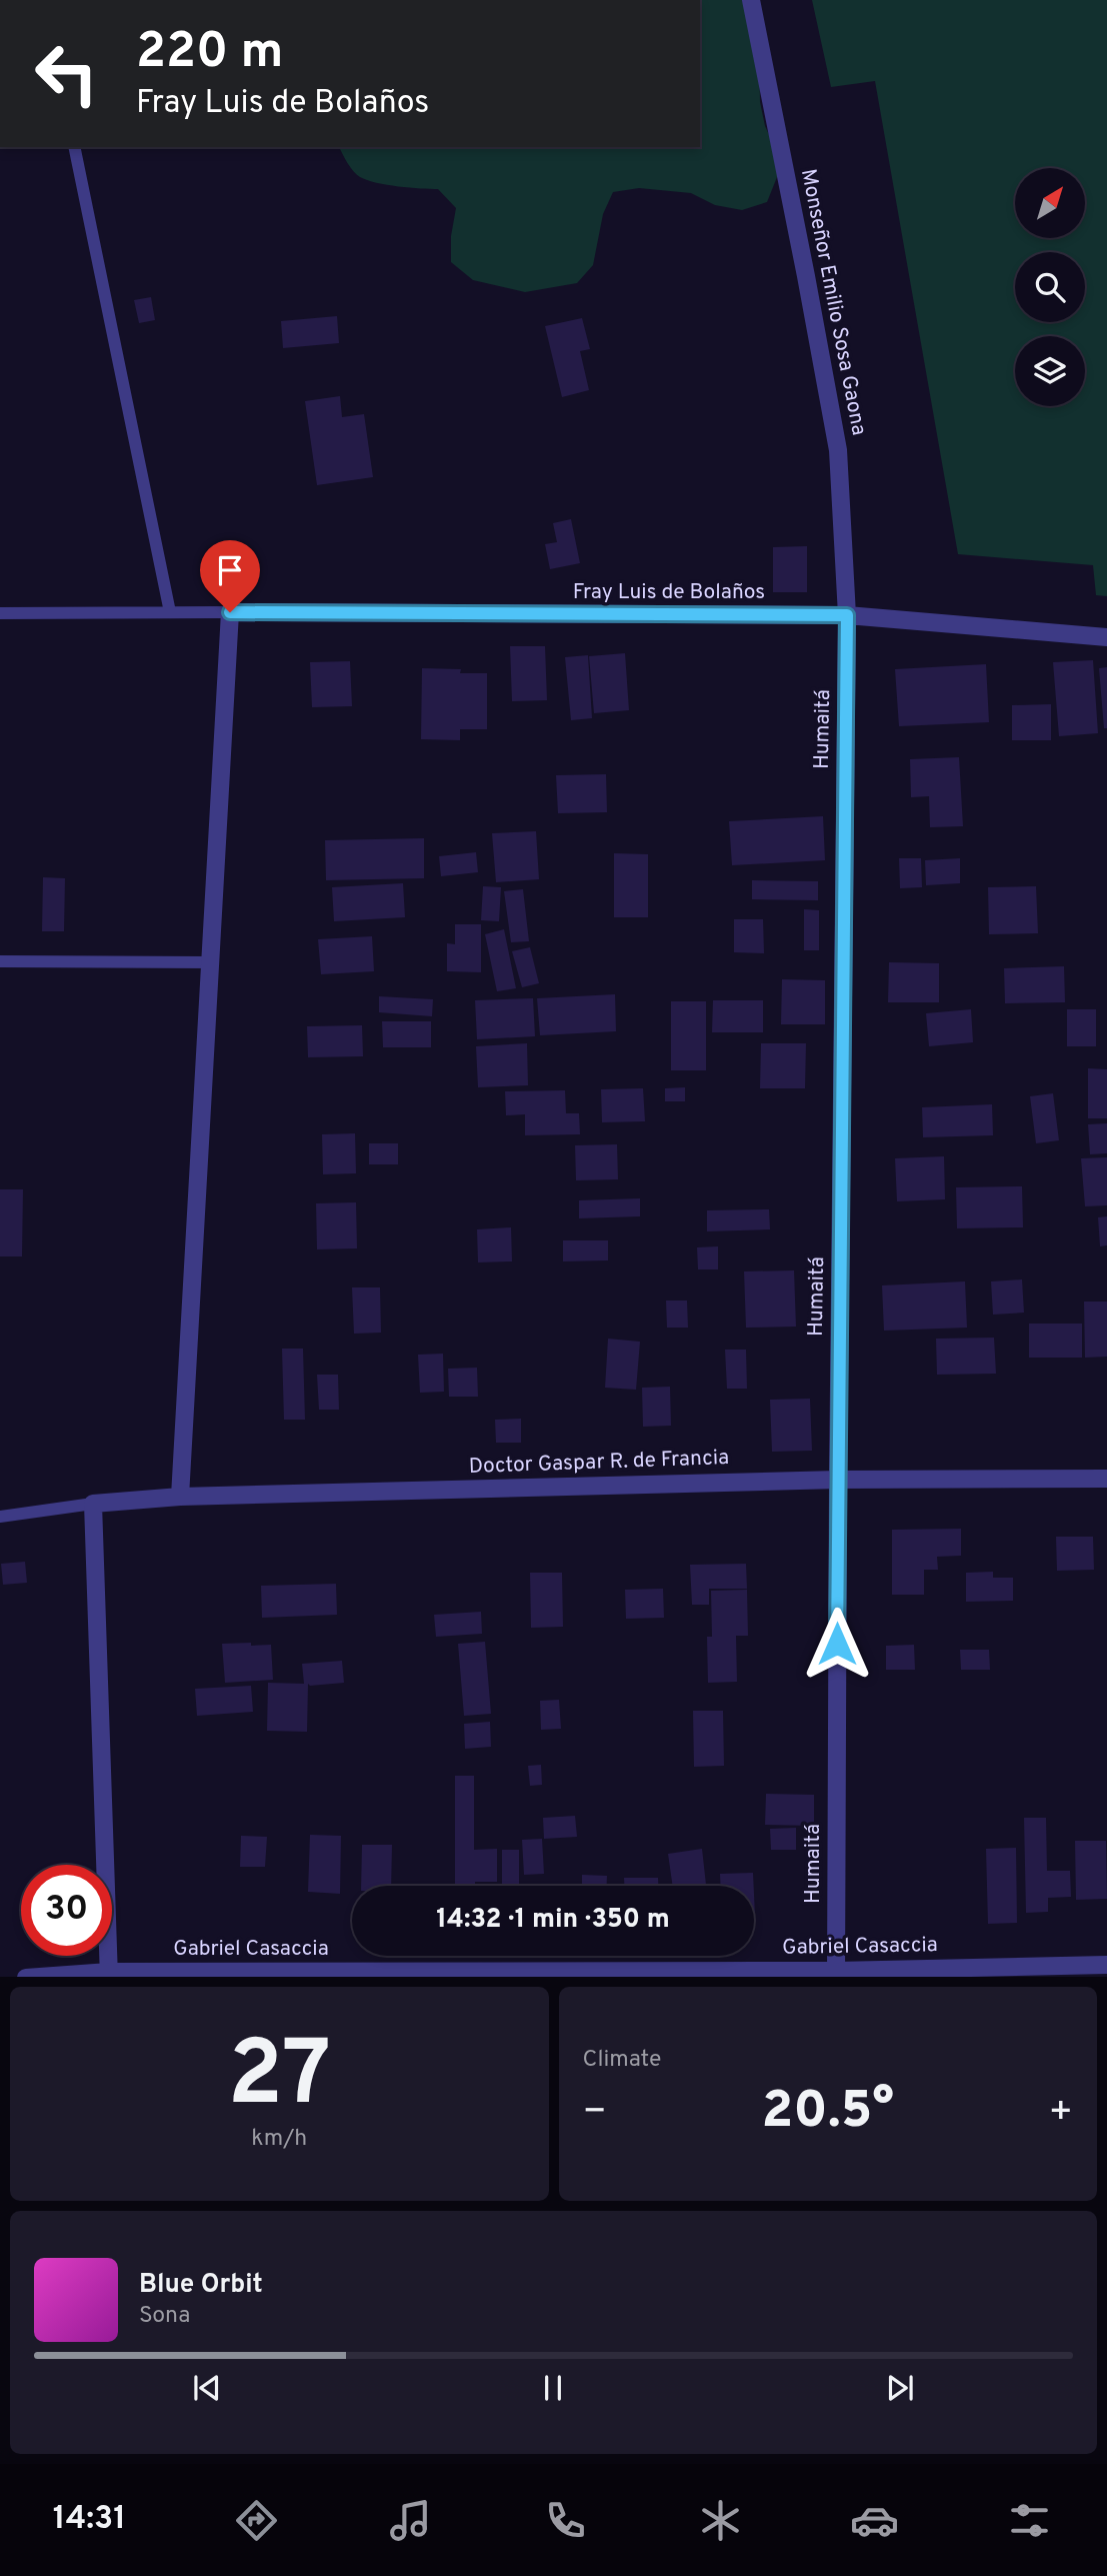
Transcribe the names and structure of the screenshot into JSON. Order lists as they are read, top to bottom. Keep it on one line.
{"streets":{"street":["Monseñor Emilio Sosa Gaona","Fray Luis de Bolaños","Humaitá","Doctor Gaspar R. de Francia","Gabriel Casaccia"]},"crossings":[["Monseñor Emilio Sosa Gaona","Fray Luis de Bolaños"],["Monseñor Emilio Sosa Gaona","Humaitá"],["Fray Luis de Bolaños","Humaitá"],["Humaitá","Doctor Gaspar R. de Francia"],["Humaitá","Gabriel Casaccia"]],"north":"top right","page":{"turn":["220 m","Fray Luis de Bolaños"],"limit":"30","trip":"14:32 · 1 min · 350 m","tile":[["27","km/h"],"Climate"],"heat":["−","20.5°","+"],"song":["Blue Orbit","Sona"],"tabs":"14:31"}}
